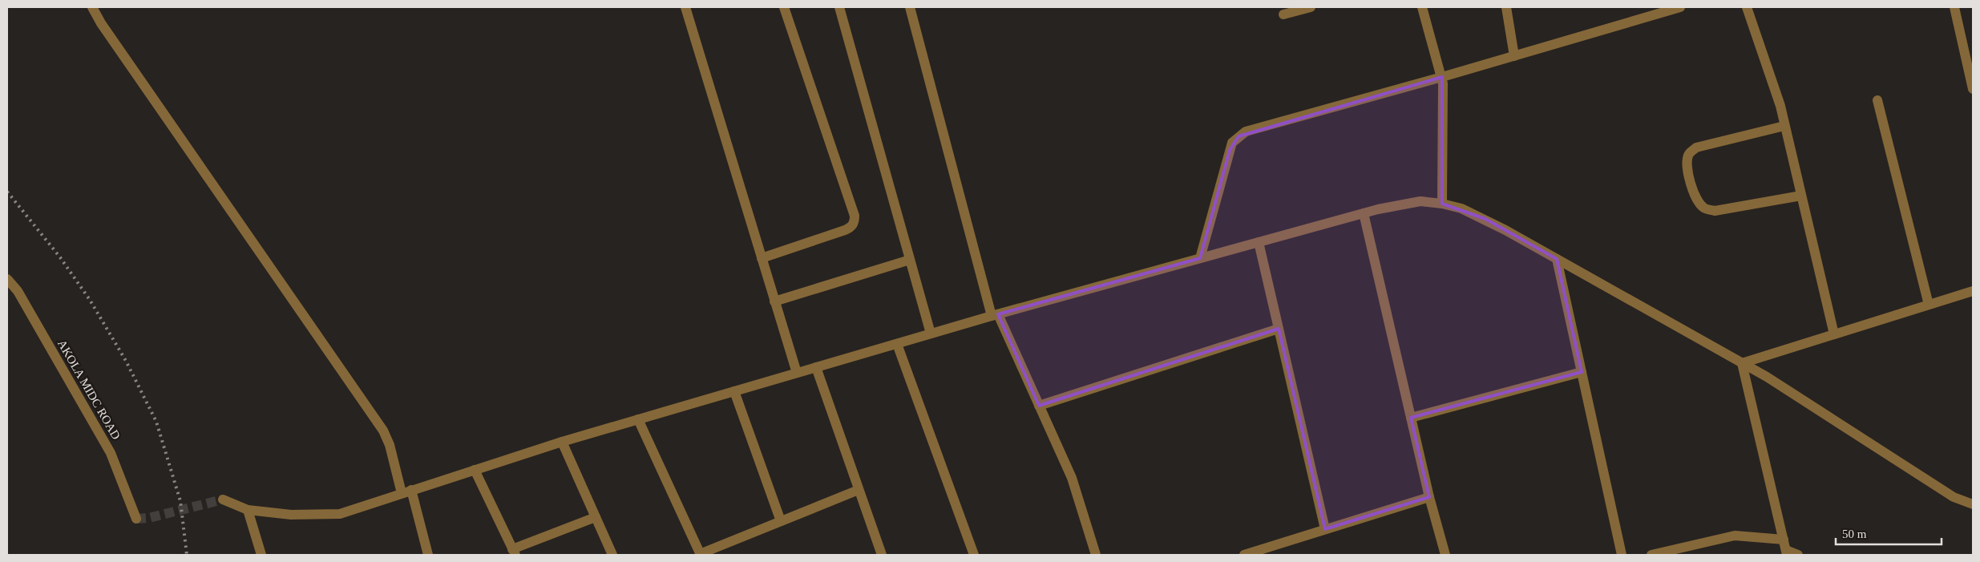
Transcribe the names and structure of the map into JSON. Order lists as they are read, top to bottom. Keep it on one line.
{"streets":{"street":["AKOLA MIDC ROAD"]},"scale_bar":"50 m"}
